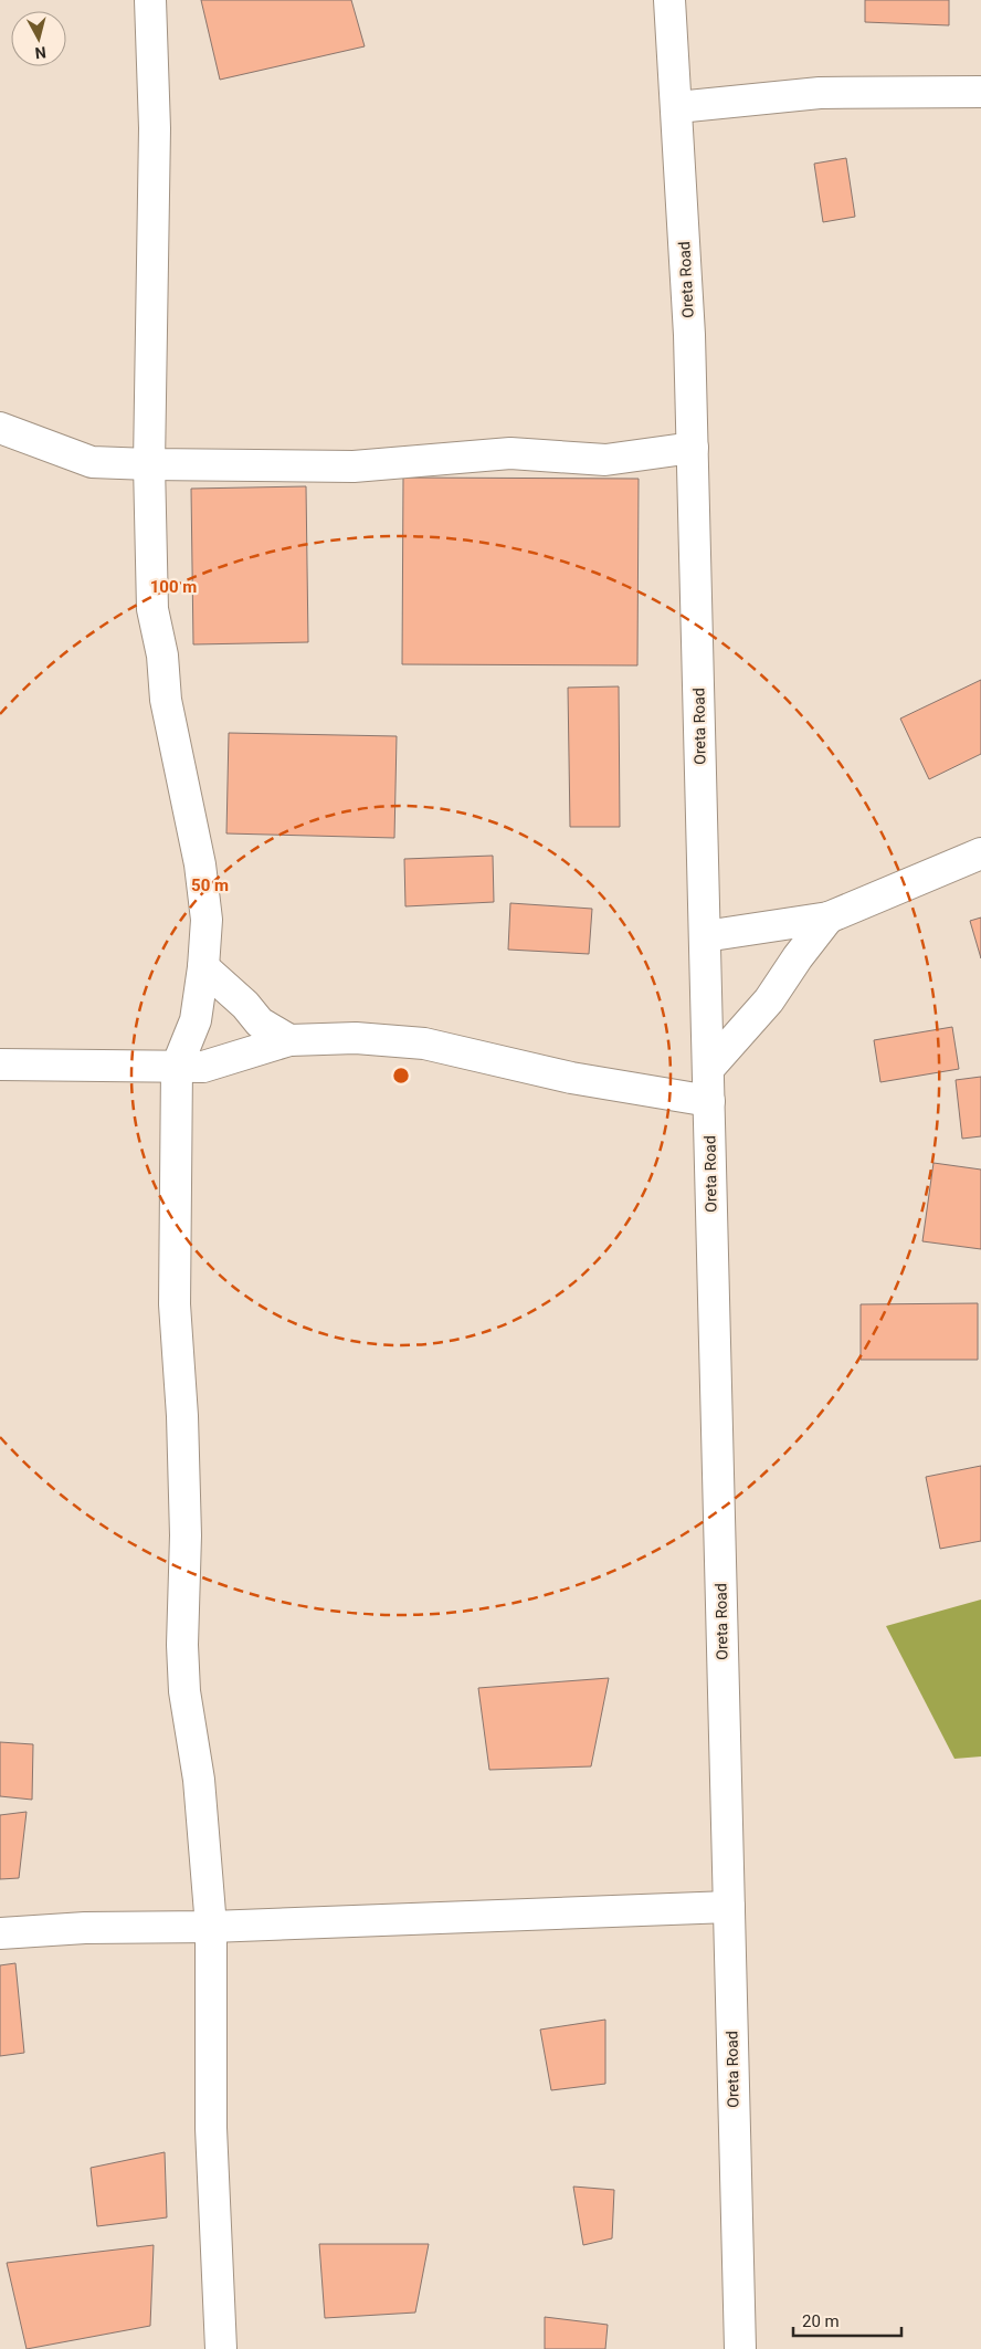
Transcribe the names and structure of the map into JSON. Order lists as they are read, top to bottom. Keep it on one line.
{"streets":{"street":["Oreta Road"]},"scale_bar":"20 m","north":"bottom","rings":["100 m","50 m"]}
